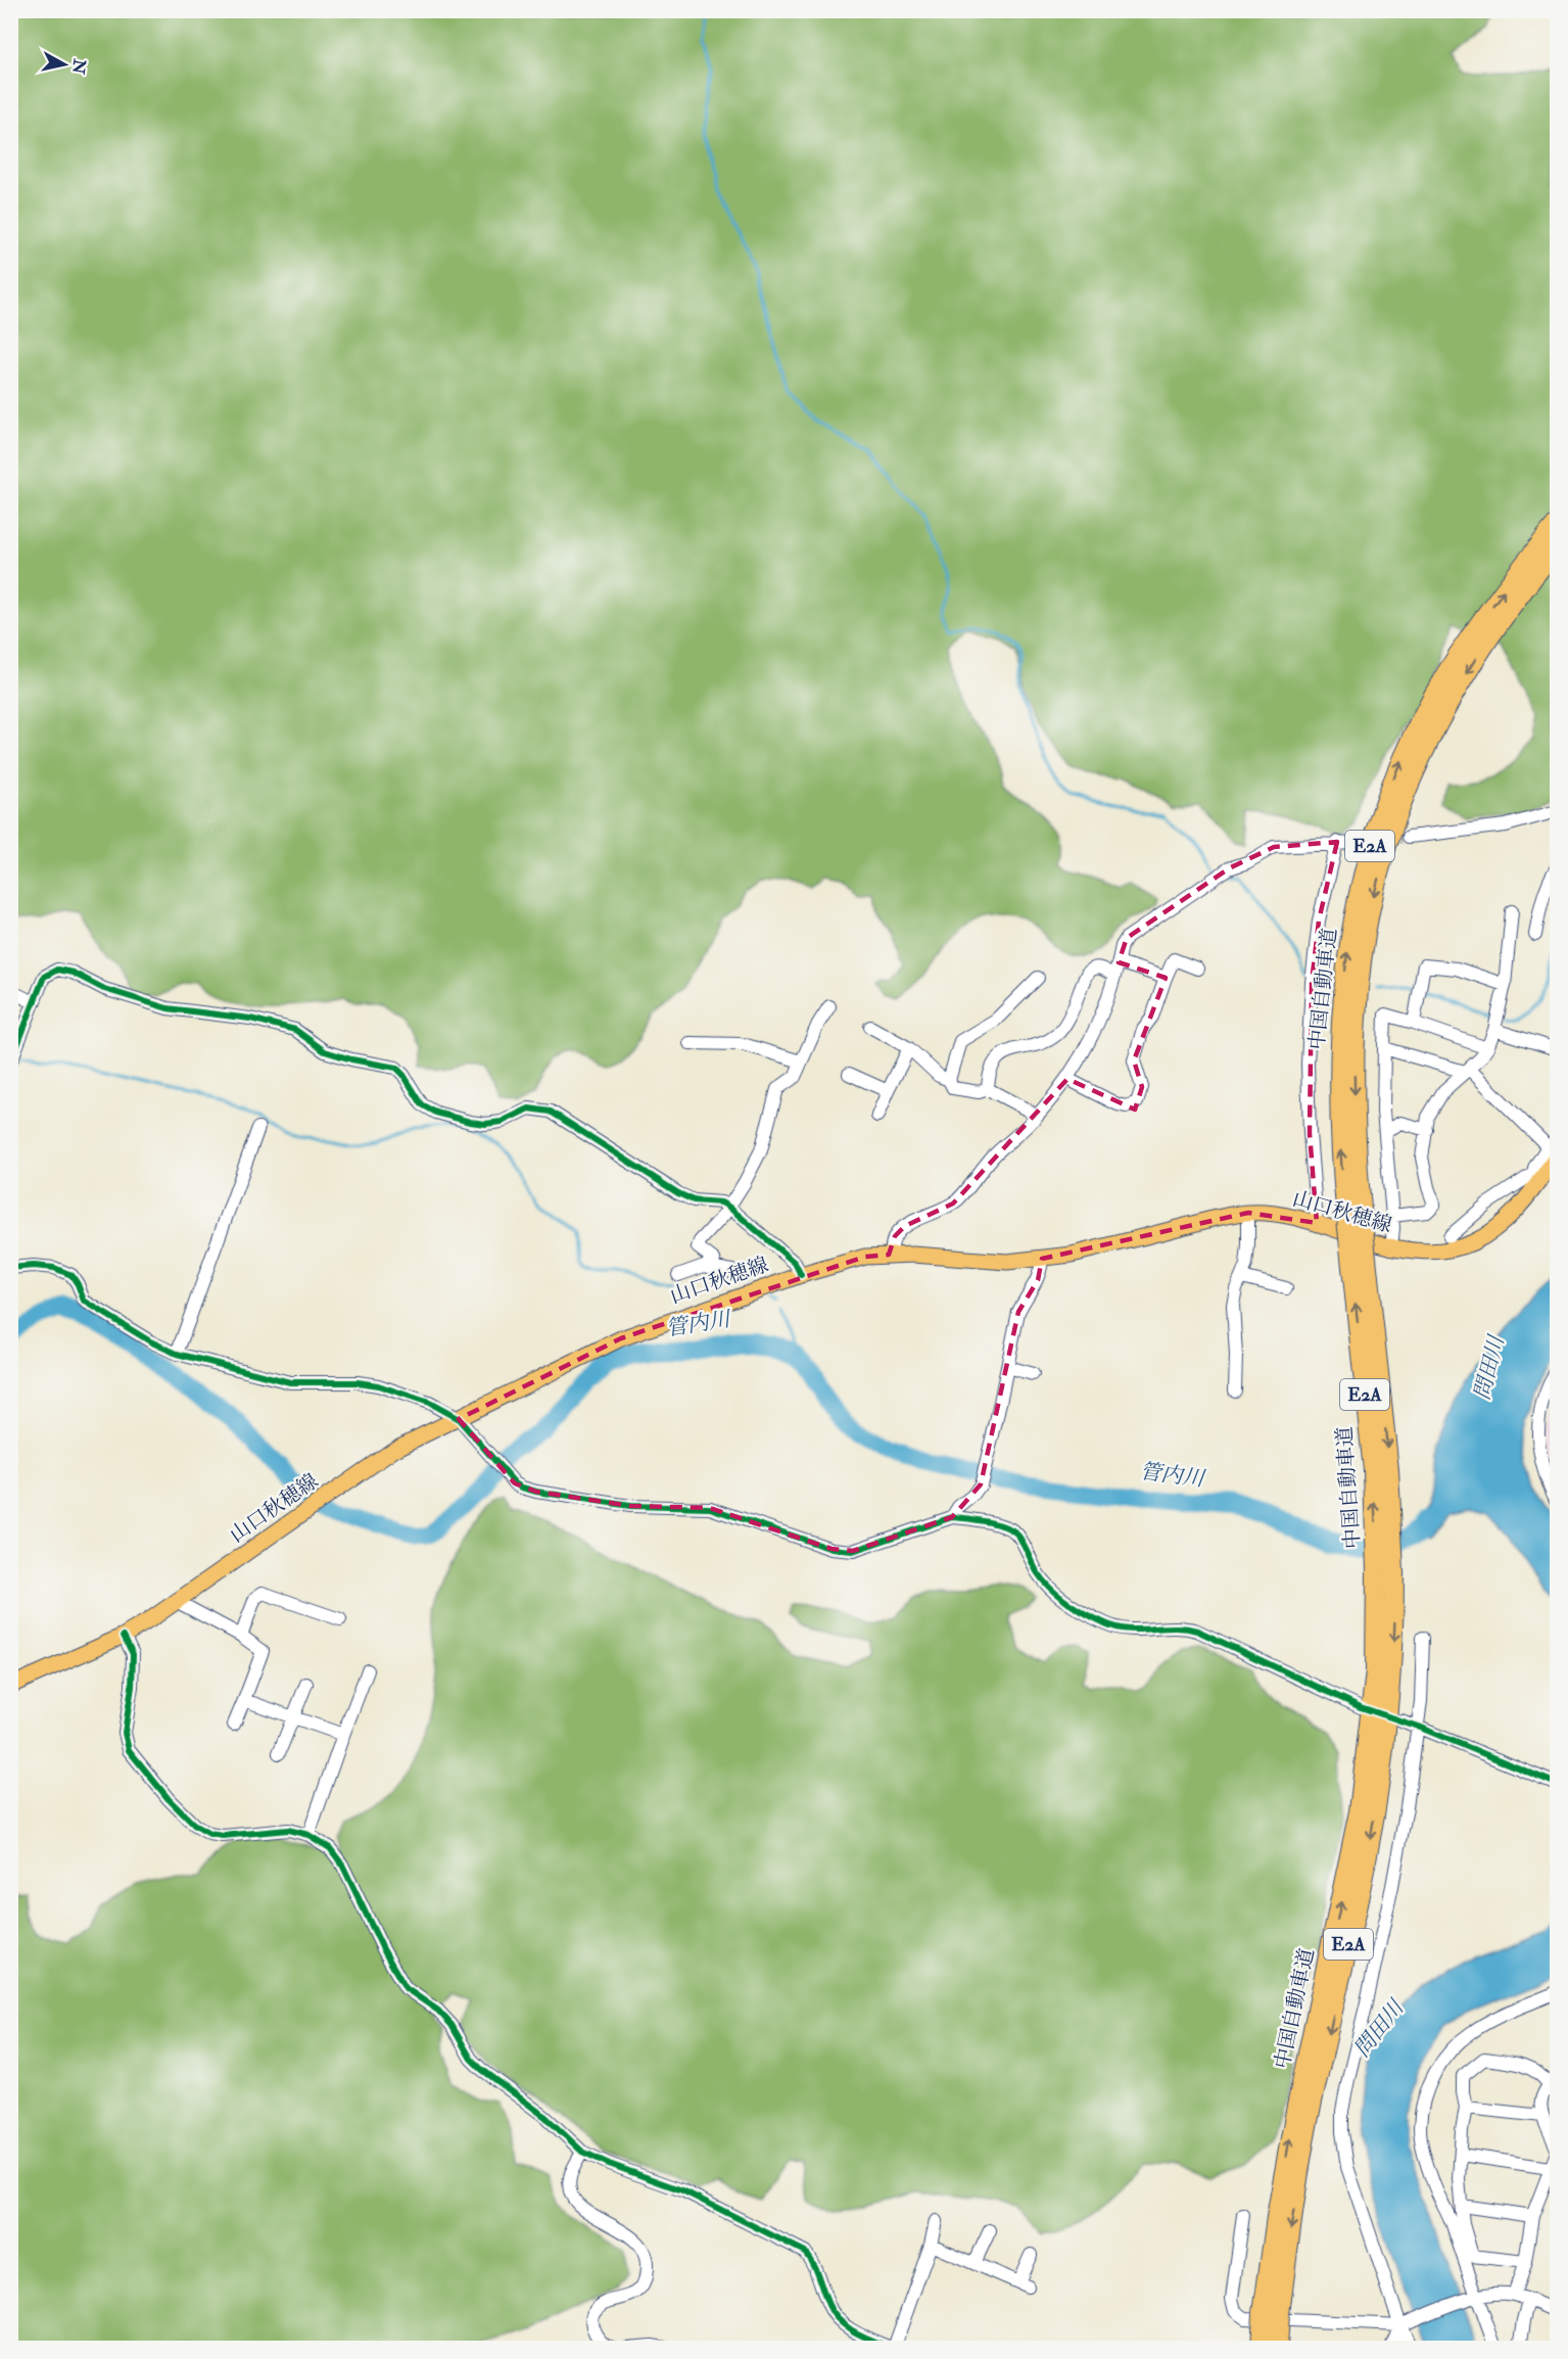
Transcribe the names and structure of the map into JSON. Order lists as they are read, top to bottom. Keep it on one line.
{"streets":{"highway":["E2A","中国自動車道"],"main road":["山口秋穂線"]},"water":["管内川","問田川"],"north":"right"}
